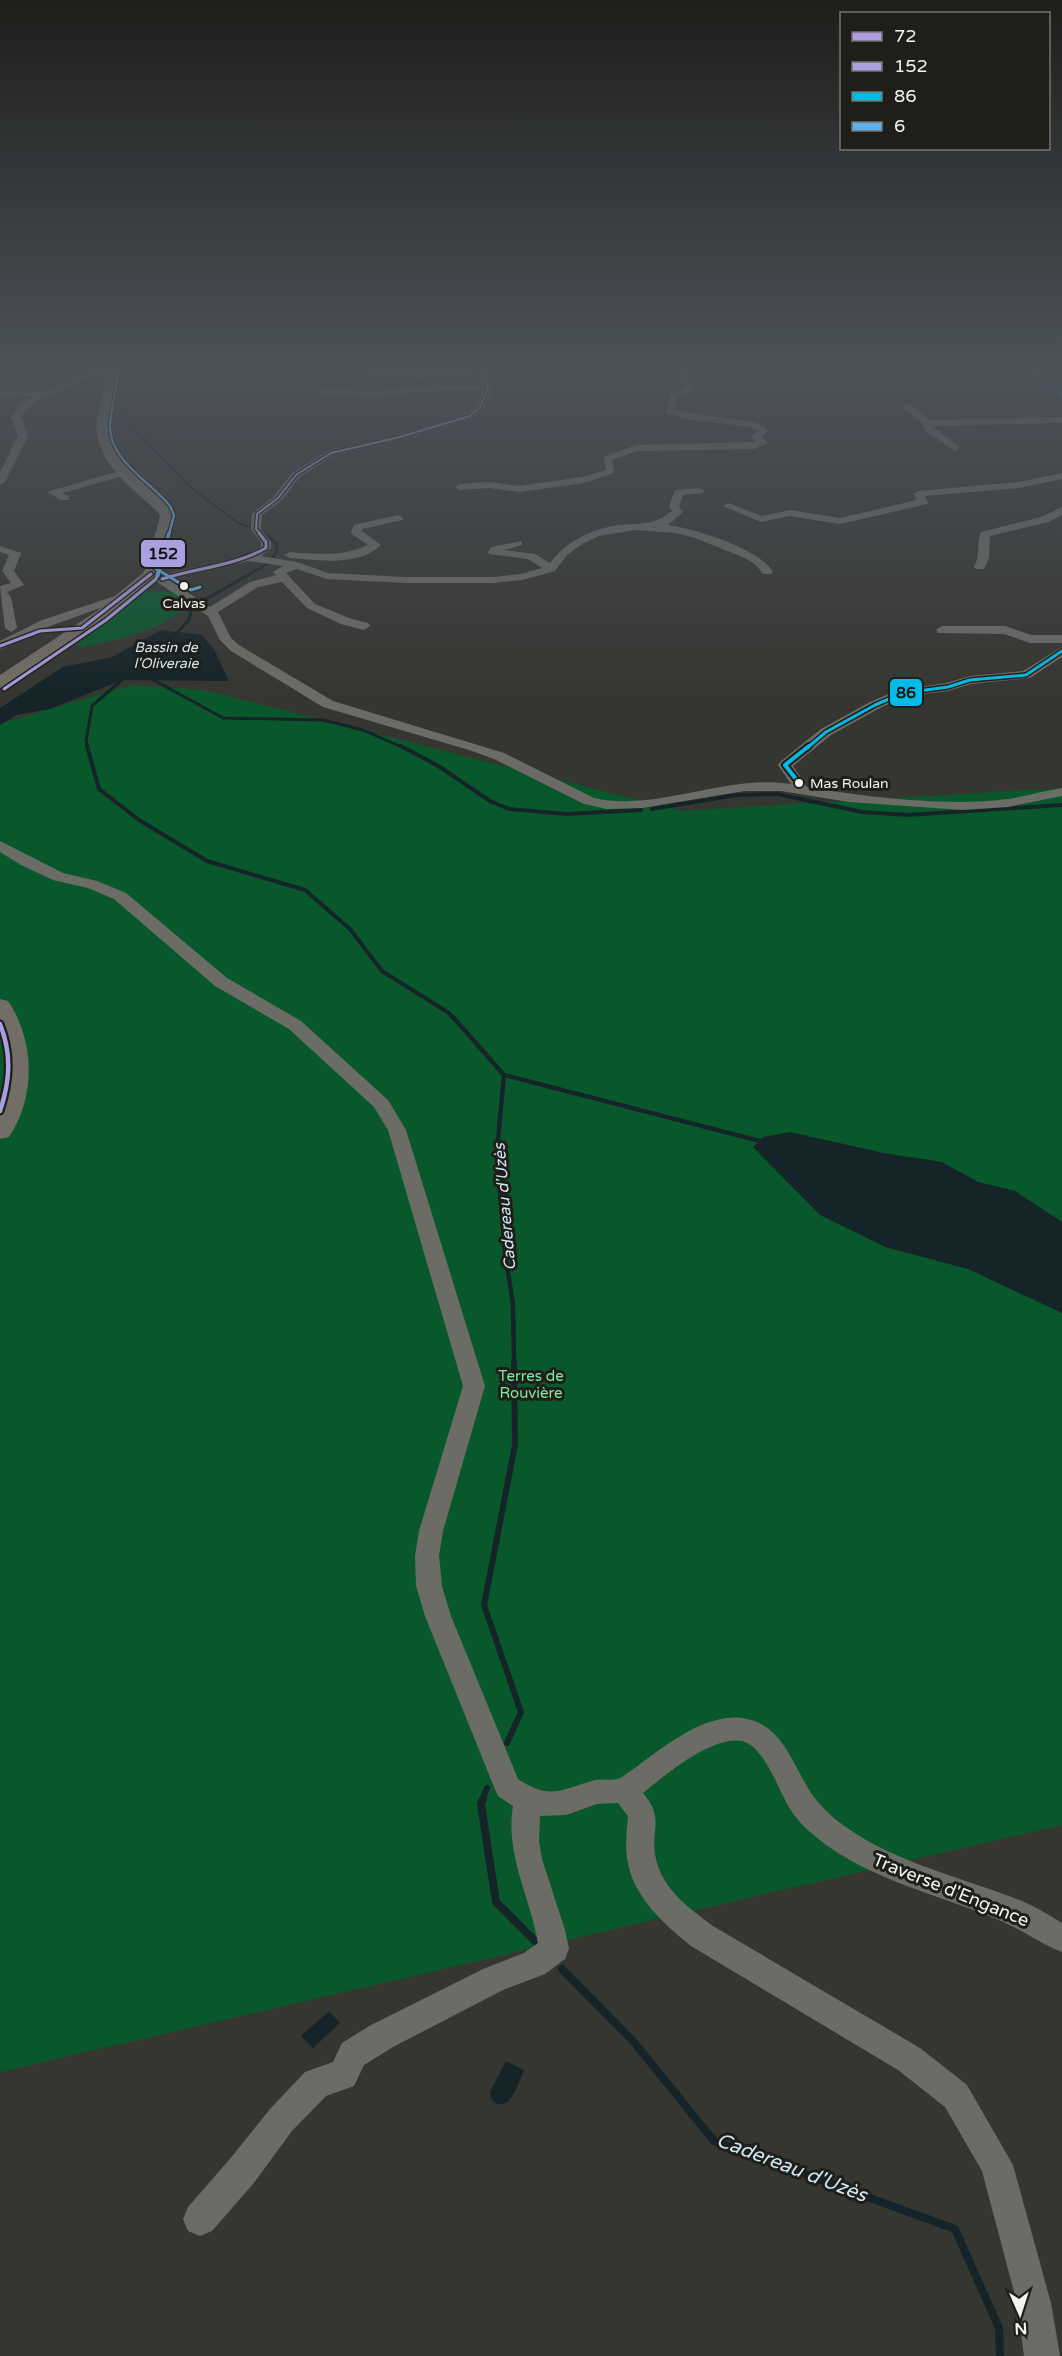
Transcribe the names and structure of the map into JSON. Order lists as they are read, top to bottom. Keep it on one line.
{"streets":{"street":["Traverse d'Engance"]},"water":["Bassin de l'Oliveraie","Cadereau d'Uzès"],"parks":["Terres de Rouvière"],"places":["Calvas","Mas Roulan"],"lines":["transit line 72","transit line 152","transit line 6","transit line 86"],"legend":["72","152","86","6"],"north":"bottom"}
